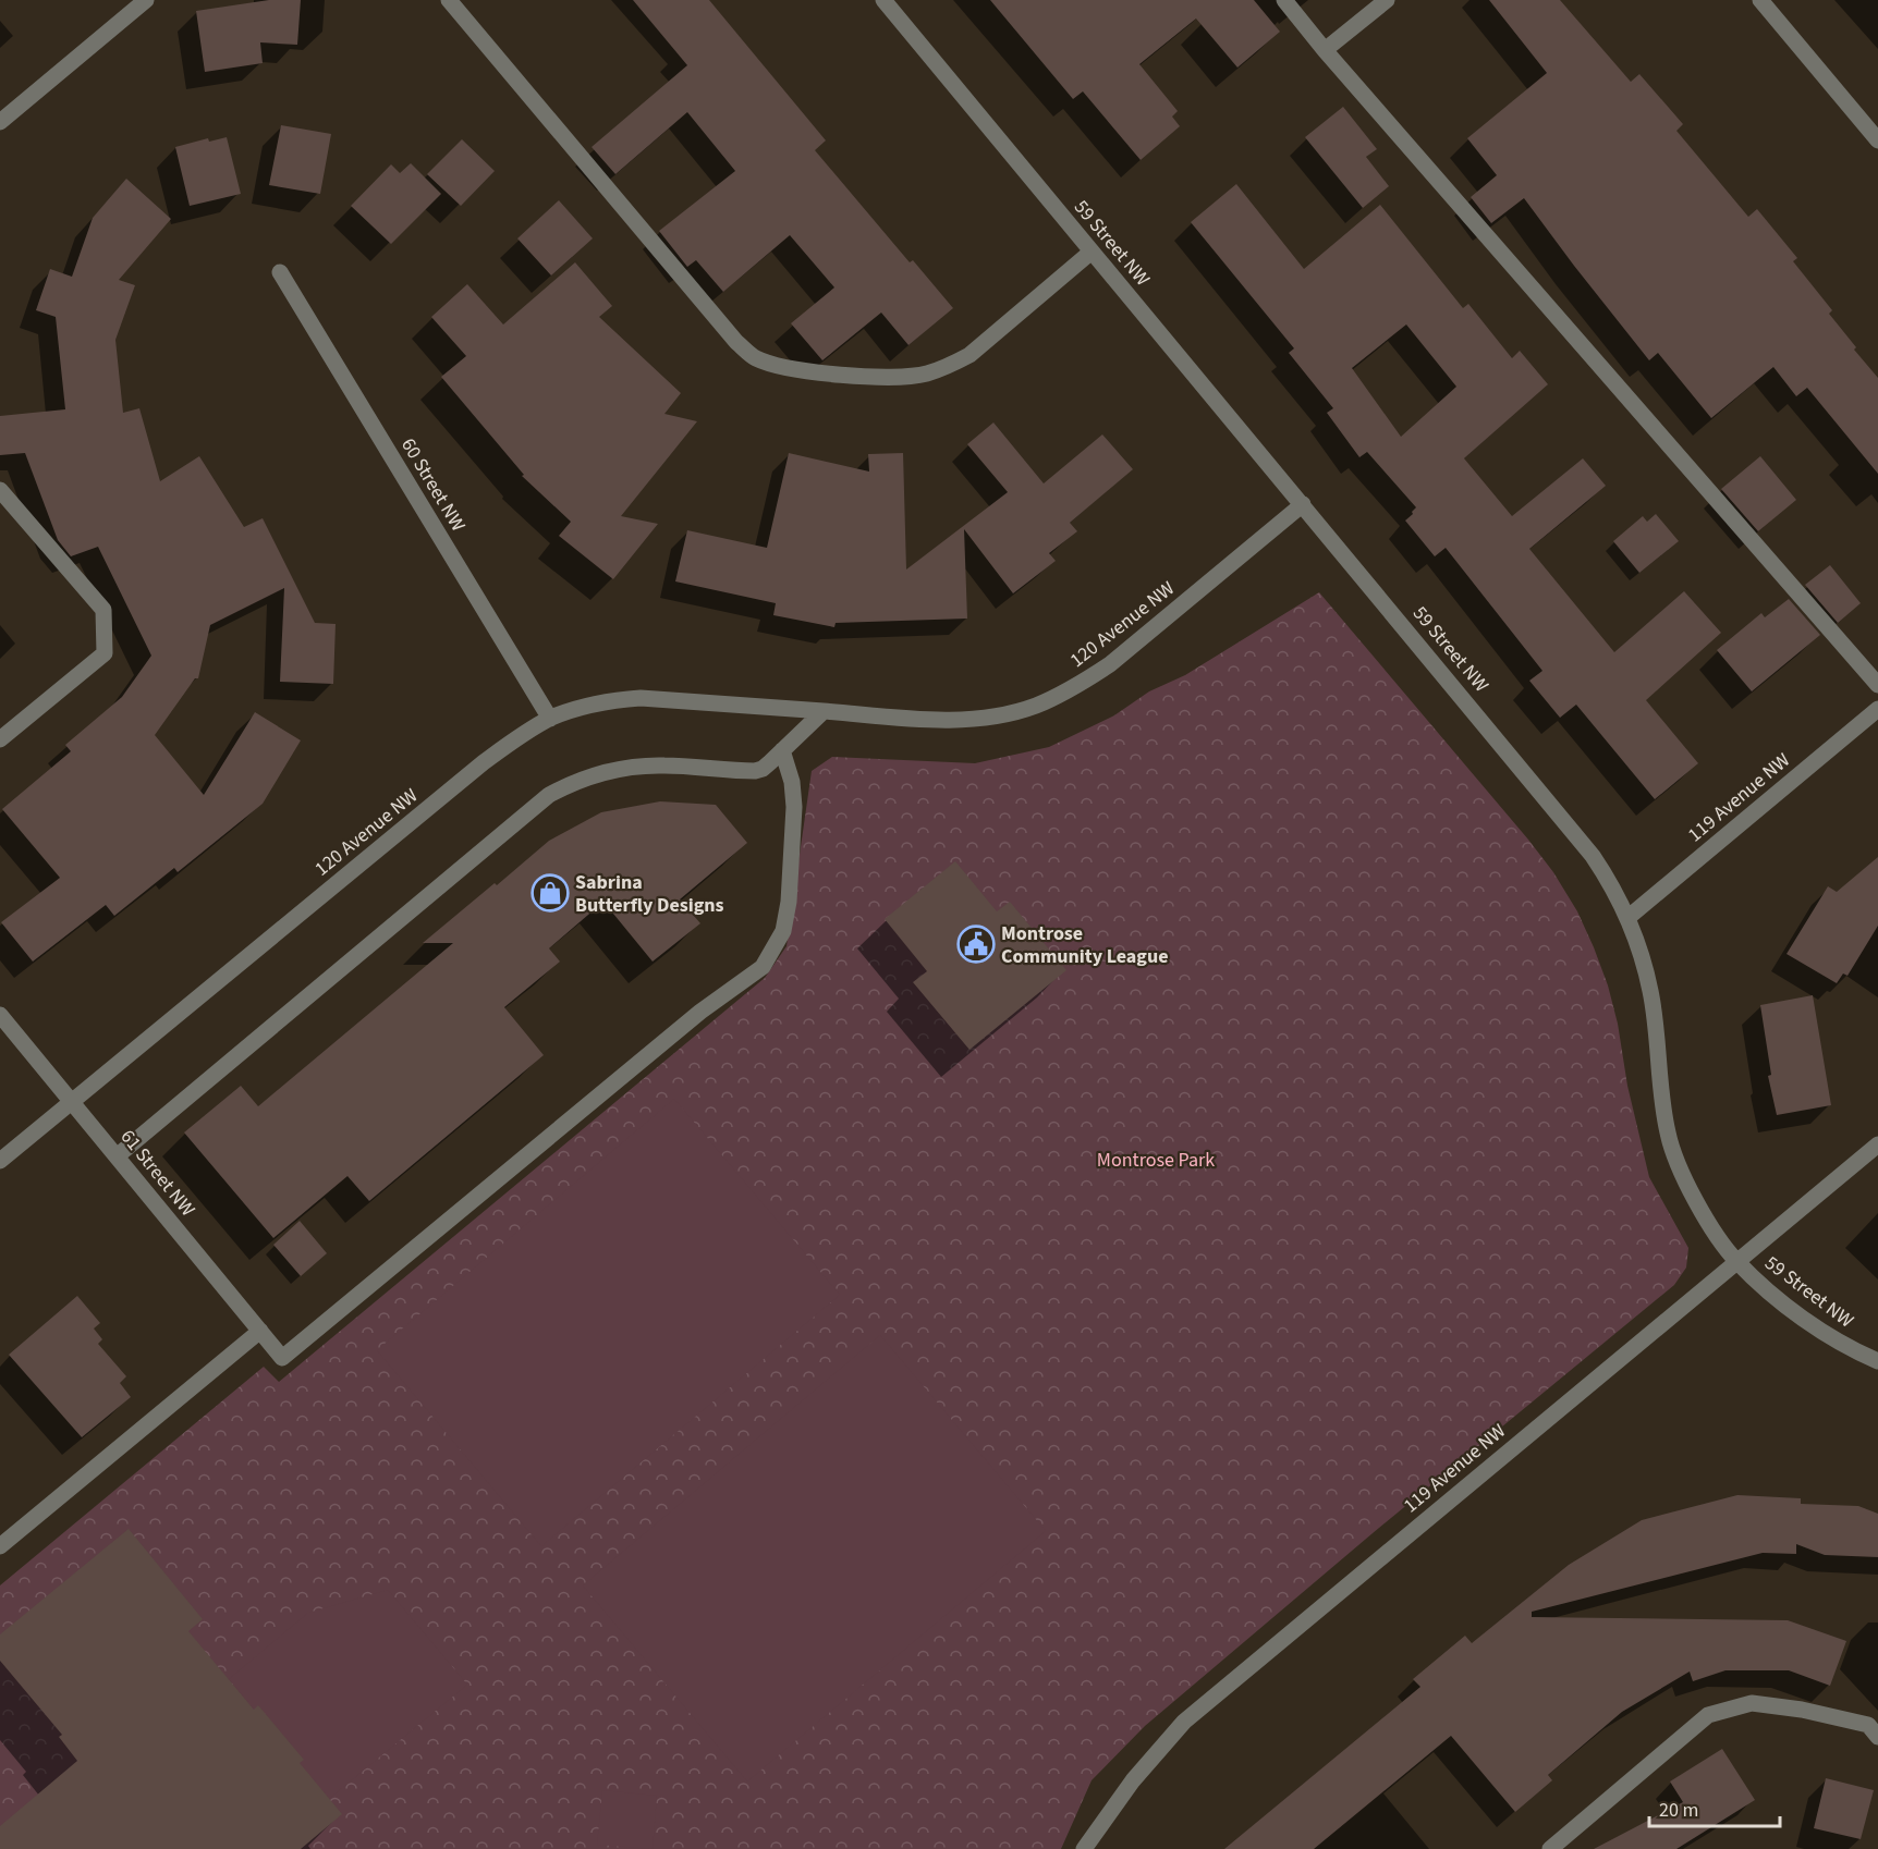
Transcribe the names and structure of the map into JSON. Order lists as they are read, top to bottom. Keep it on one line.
{"streets":{"street":["59 Street NW","60 Street NW","120 Avenue NW","119 Avenue NW","61 Street NW"]},"crossings":[["59 Street NW","120 Avenue NW"],["59 Street NW","119 Avenue NW"],["60 Street NW","120 Avenue NW"],["120 Avenue NW","61 Street NW"]],"parks":["Montrose Park"],"places":{"shop":["Sabrina Butterfly Designs"],"public building":["Montrose Community League"]},"scale_bar":"20 m"}
